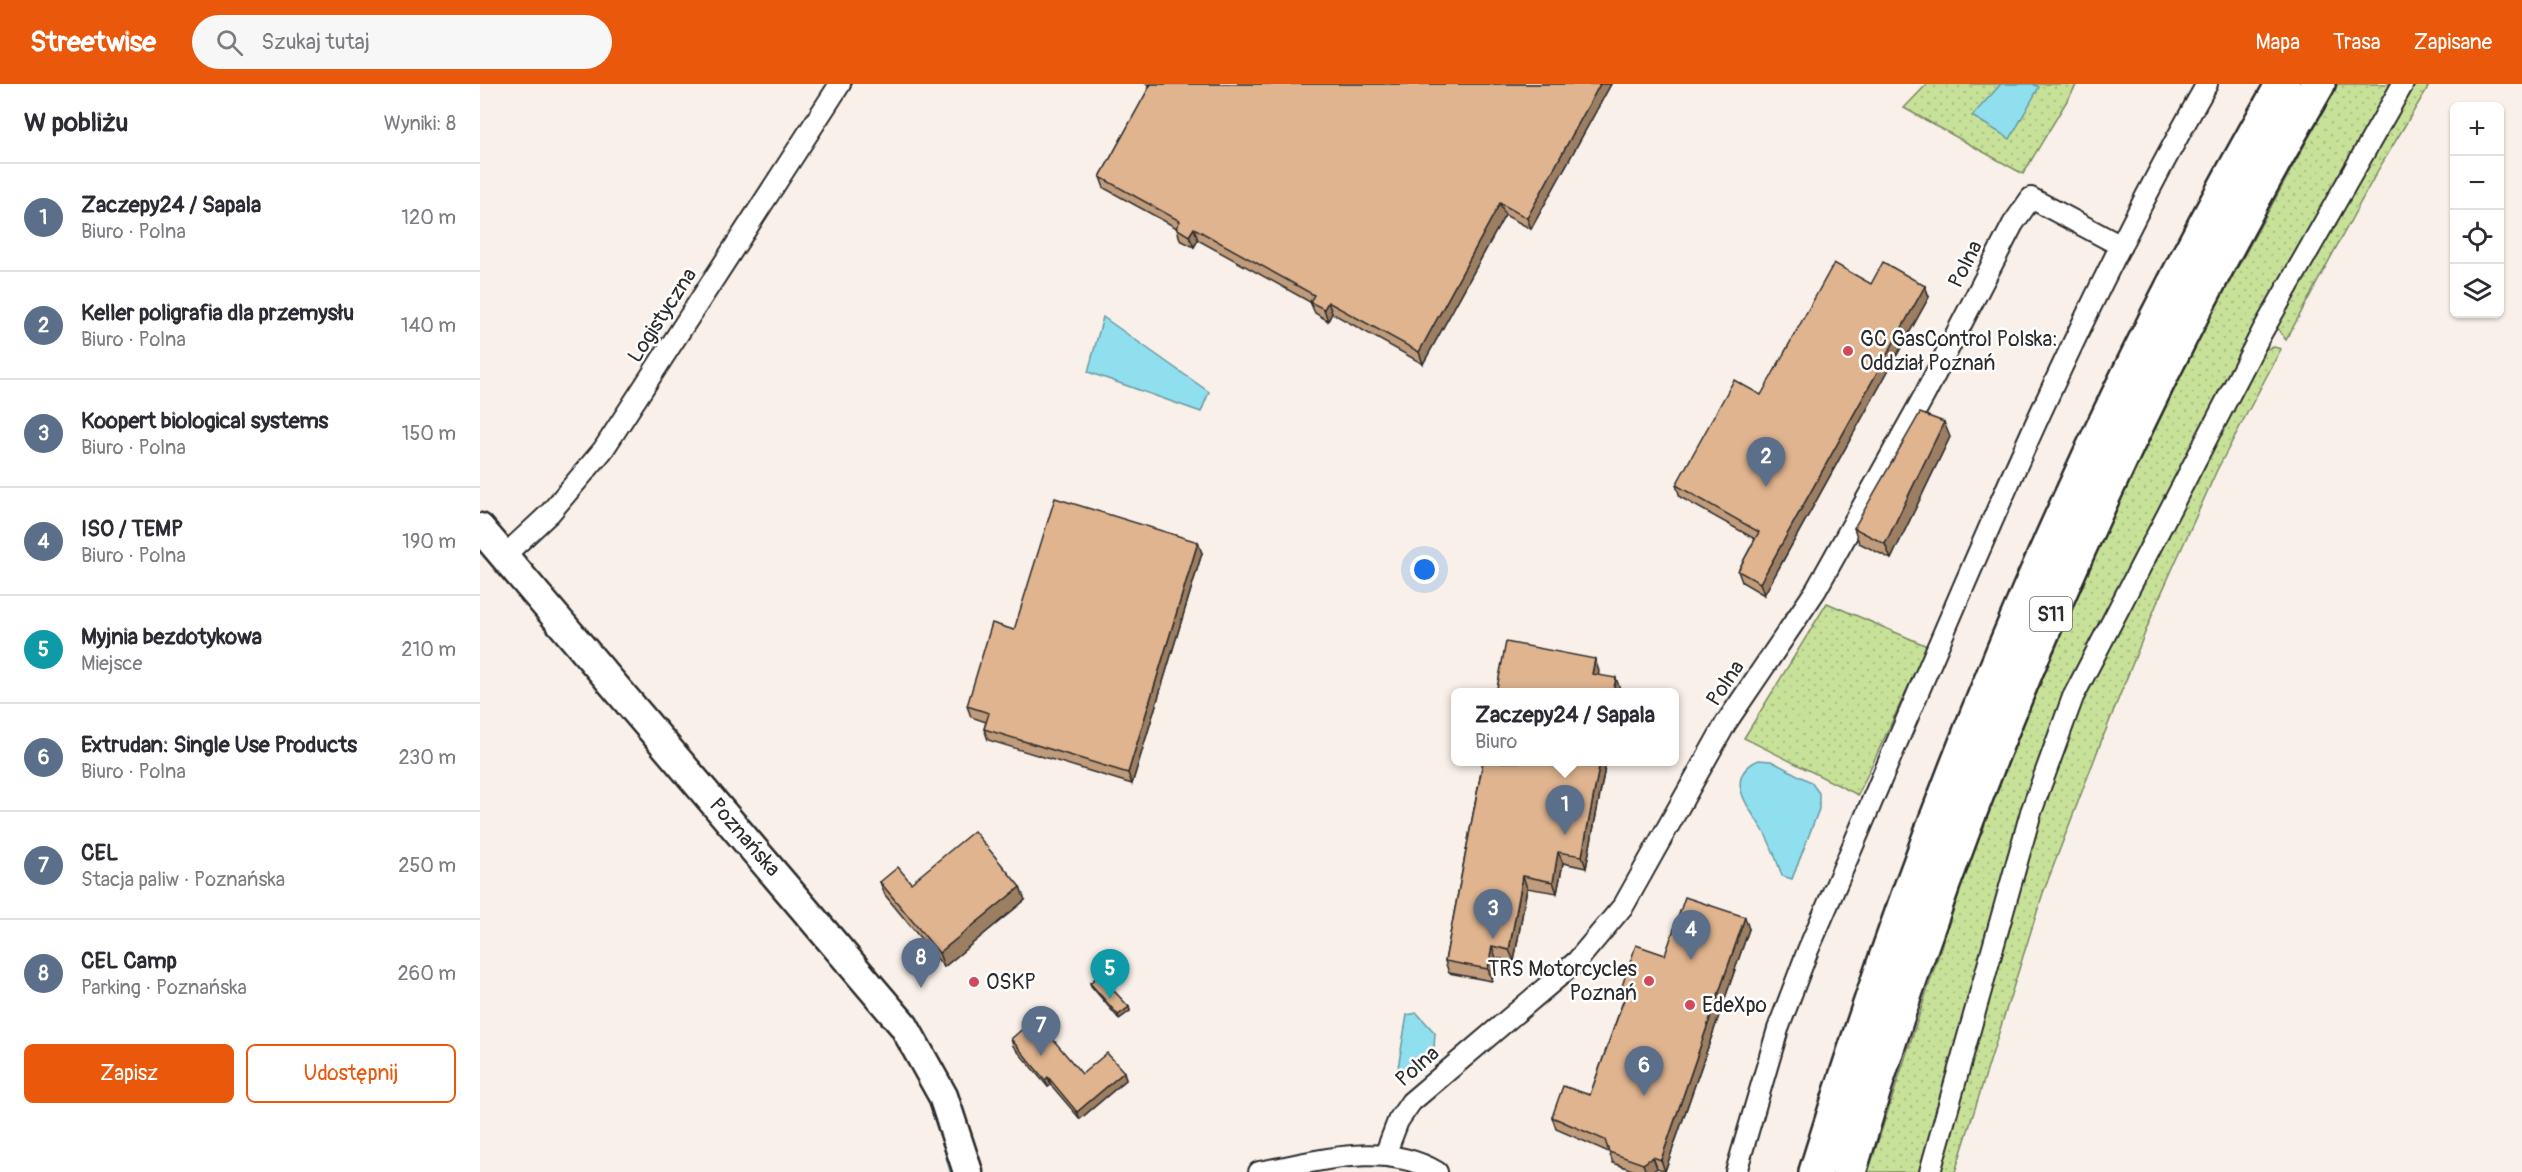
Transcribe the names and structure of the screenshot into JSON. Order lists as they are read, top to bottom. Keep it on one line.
{"streets":{"highway":["S11"],"street":["Polna","Logistyczna","Poznańska"]},"crossings":[["Logistyczna","Poznańska"]],"places":["GC GasControl Polska: Oddział Poznań","TRS Motorcycles Poznań","OSKP","EdeXpo"],"page":{"header":"Streetwise","search":"Szukaj tutaj","nav":["Mapa","Trasa","Zapisane"],"heading":["W pobliżu","Wyniki: 8"],"map_buttons":["+","−"],"list":[{"mark":"1","name":"Zaczepy24 / Sapala","note":"Biuro · Polna","value":"120 m"},{"mark":"2","name":"Keller poligrafia dla przemysłu","note":"Biuro · Polna","value":"140 m"},{"mark":"3","name":"Koopert biological systems","note":"Biuro · Polna","value":"150 m"},{"mark":"4","name":"ISO / TEMP","note":"Biuro · Polna","value":"190 m"},{"mark":"5","name":"Myjnia bezdotykowa","note":"Miejsce","value":"210 m"},{"mark":"6","name":"Extrudan: Single Use Products","note":"Biuro · Polna","value":"230 m"},{"mark":"7","name":"CEL","note":"Stacja paliw · Poznańska","value":"250 m"},{"mark":"8","name":"CEL Camp","note":"Parking · Poznańska","value":"260 m"}],"pins":["2","1","3","4","8","5","7","6"],"popup":["Zaczepy24 / Sapala","Biuro"],"buttons":["Zapisz","Udostępnij"]}}
